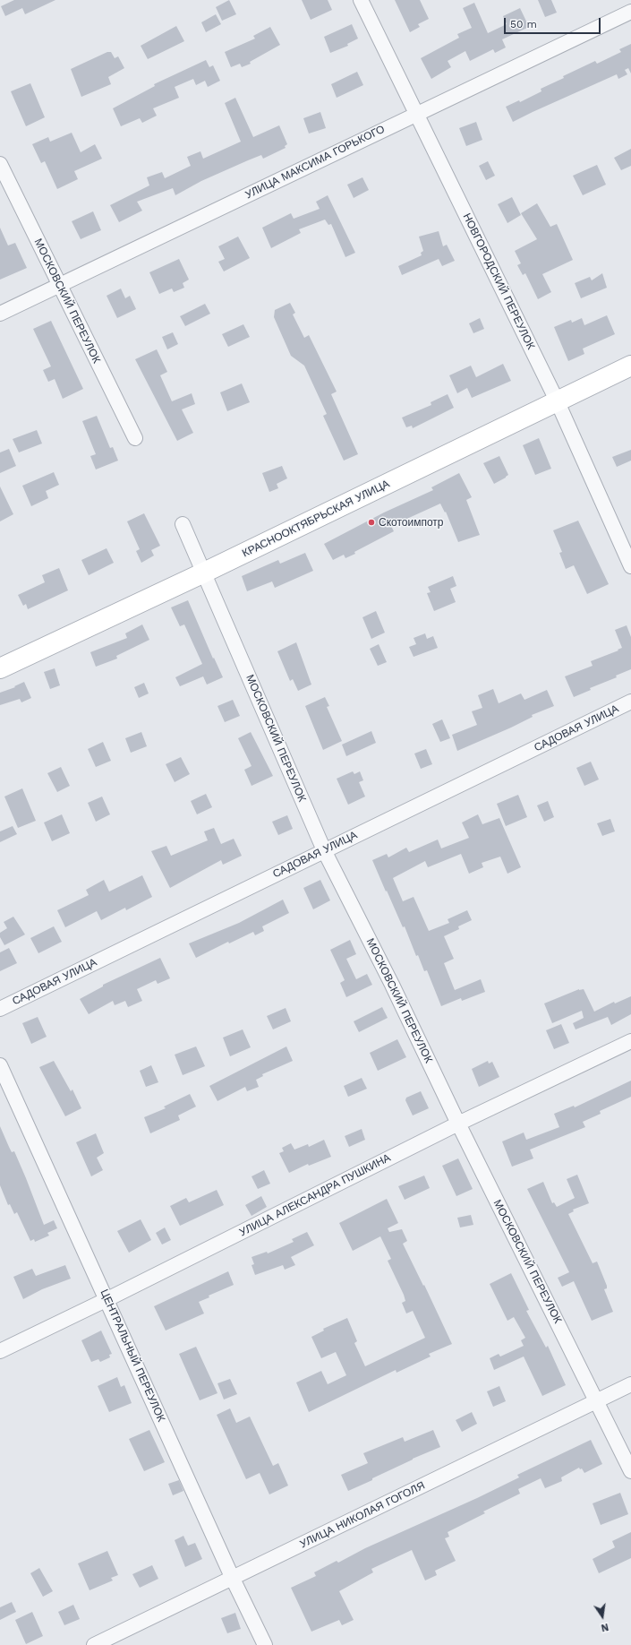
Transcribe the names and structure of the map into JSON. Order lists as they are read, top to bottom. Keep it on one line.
{"streets":{"main road":["КРАСНООКТЯБРЬСКАЯ УЛИЦА"],"street":["УЛИЦА МАКСИМА ГОРЬКОГО","НОВГОРОДСКИЙ ПЕРЕУЛОК","МОСКОВСКИЙ ПЕРЕУЛОК","САДОВАЯ УЛИЦА","УЛИЦА АЛЕКСАНДРА ПУШКИНА","ЦЕНТРАЛЬНЫЙ ПЕРЕУЛОК","УЛИЦА НИКОЛАЯ ГОГОЛЯ"]},"crossings":[["УЛИЦА МАКСИМА ГОРЬКОГО","НОВГОРОДСКИЙ ПЕРЕУЛОК"],["УЛИЦА МАКСИМА ГОРЬКОГО","МОСКОВСКИЙ ПЕРЕУЛОК"],["НОВГОРОДСКИЙ ПЕРЕУЛОК","КРАСНООКТЯБРЬСКАЯ УЛИЦА"],["МОСКОВСКИЙ ПЕРЕУЛОК","КРАСНООКТЯБРЬСКАЯ УЛИЦА"],["МОСКОВСКИЙ ПЕРЕУЛОК","САДОВАЯ УЛИЦА"],["МОСКОВСКИЙ ПЕРЕУЛОК","УЛИЦА АЛЕКСАНДРА ПУШКИНА"],["МОСКОВСКИЙ ПЕРЕУЛОК","УЛИЦА НИКОЛАЯ ГОГОЛЯ"],["УЛИЦА АЛЕКСАНДРА ПУШКИНА","ЦЕНТРАЛЬНЫЙ ПЕРЕУЛОК"],["ЦЕНТРАЛЬНЫЙ ПЕРЕУЛОК","УЛИЦА НИКОЛАЯ ГОГОЛЯ"]],"places":["Скотоимпотр"],"scale_bar":"50 m","north":"bottom"}
